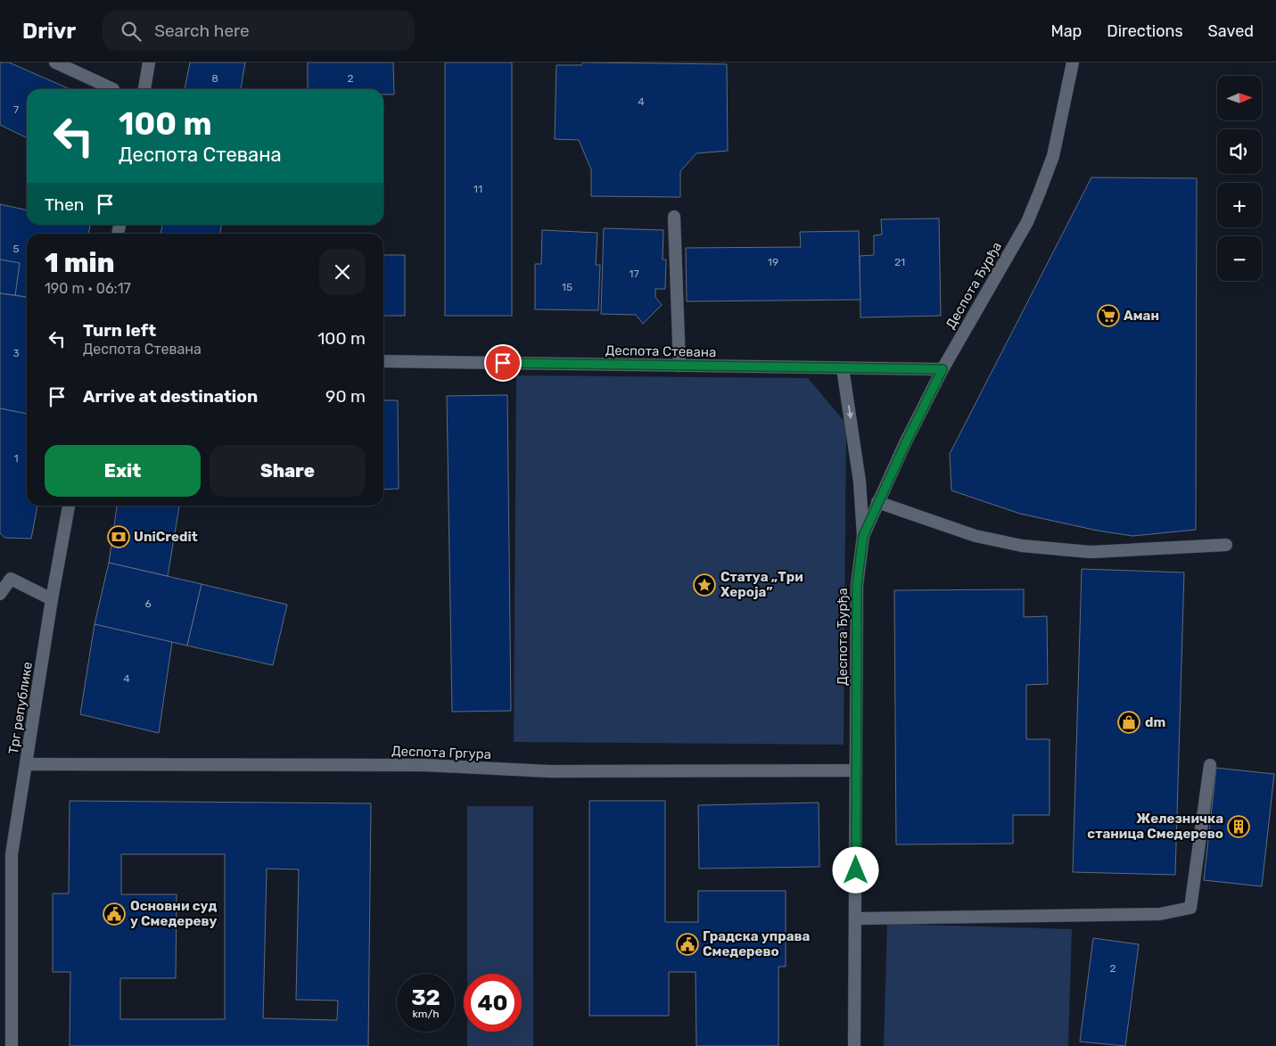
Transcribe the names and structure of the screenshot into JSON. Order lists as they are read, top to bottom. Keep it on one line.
{"streets":{"street":["Деспота Ђурђа","Деспота Стевана","Трг републике","Деспота Гргура"]},"crossings":[["Деспота Ђурђа","Деспота Стевана"],["Деспота Ђурђа","Деспота Гргура"],["Трг републике","Деспота Гргура"]],"places":{"supermarket":["Аман"],"bank":["UniCredit"],"place":["Статуа „Три Хероја”"],"shop":["dm"],"building":["Железничка станица Смедерево"],"public building":["Основни суд у Смедереву","Градска управа Смедерево"]},"house_numbers":["8","2","4","7","11","5","19","21","17","15","3","1","6","4","2"],"north":"right","page":{"header":"Drivr","search":"Search here","nav":["Map","Directions","Saved"],"map_buttons":["+","−"],"turn":["100 m","Деспота Стевана"],"then":"Then","heading":["1 min","190 m · 06:17"],"list":[{"name":"Turn left","note":"Деспота Стевана","value":"100 m"},{"name":"Arrive at destination","value":"90 m"}],"buttons":["Exit","Share"],"speed":"32 km/h","limit":"40"}}
